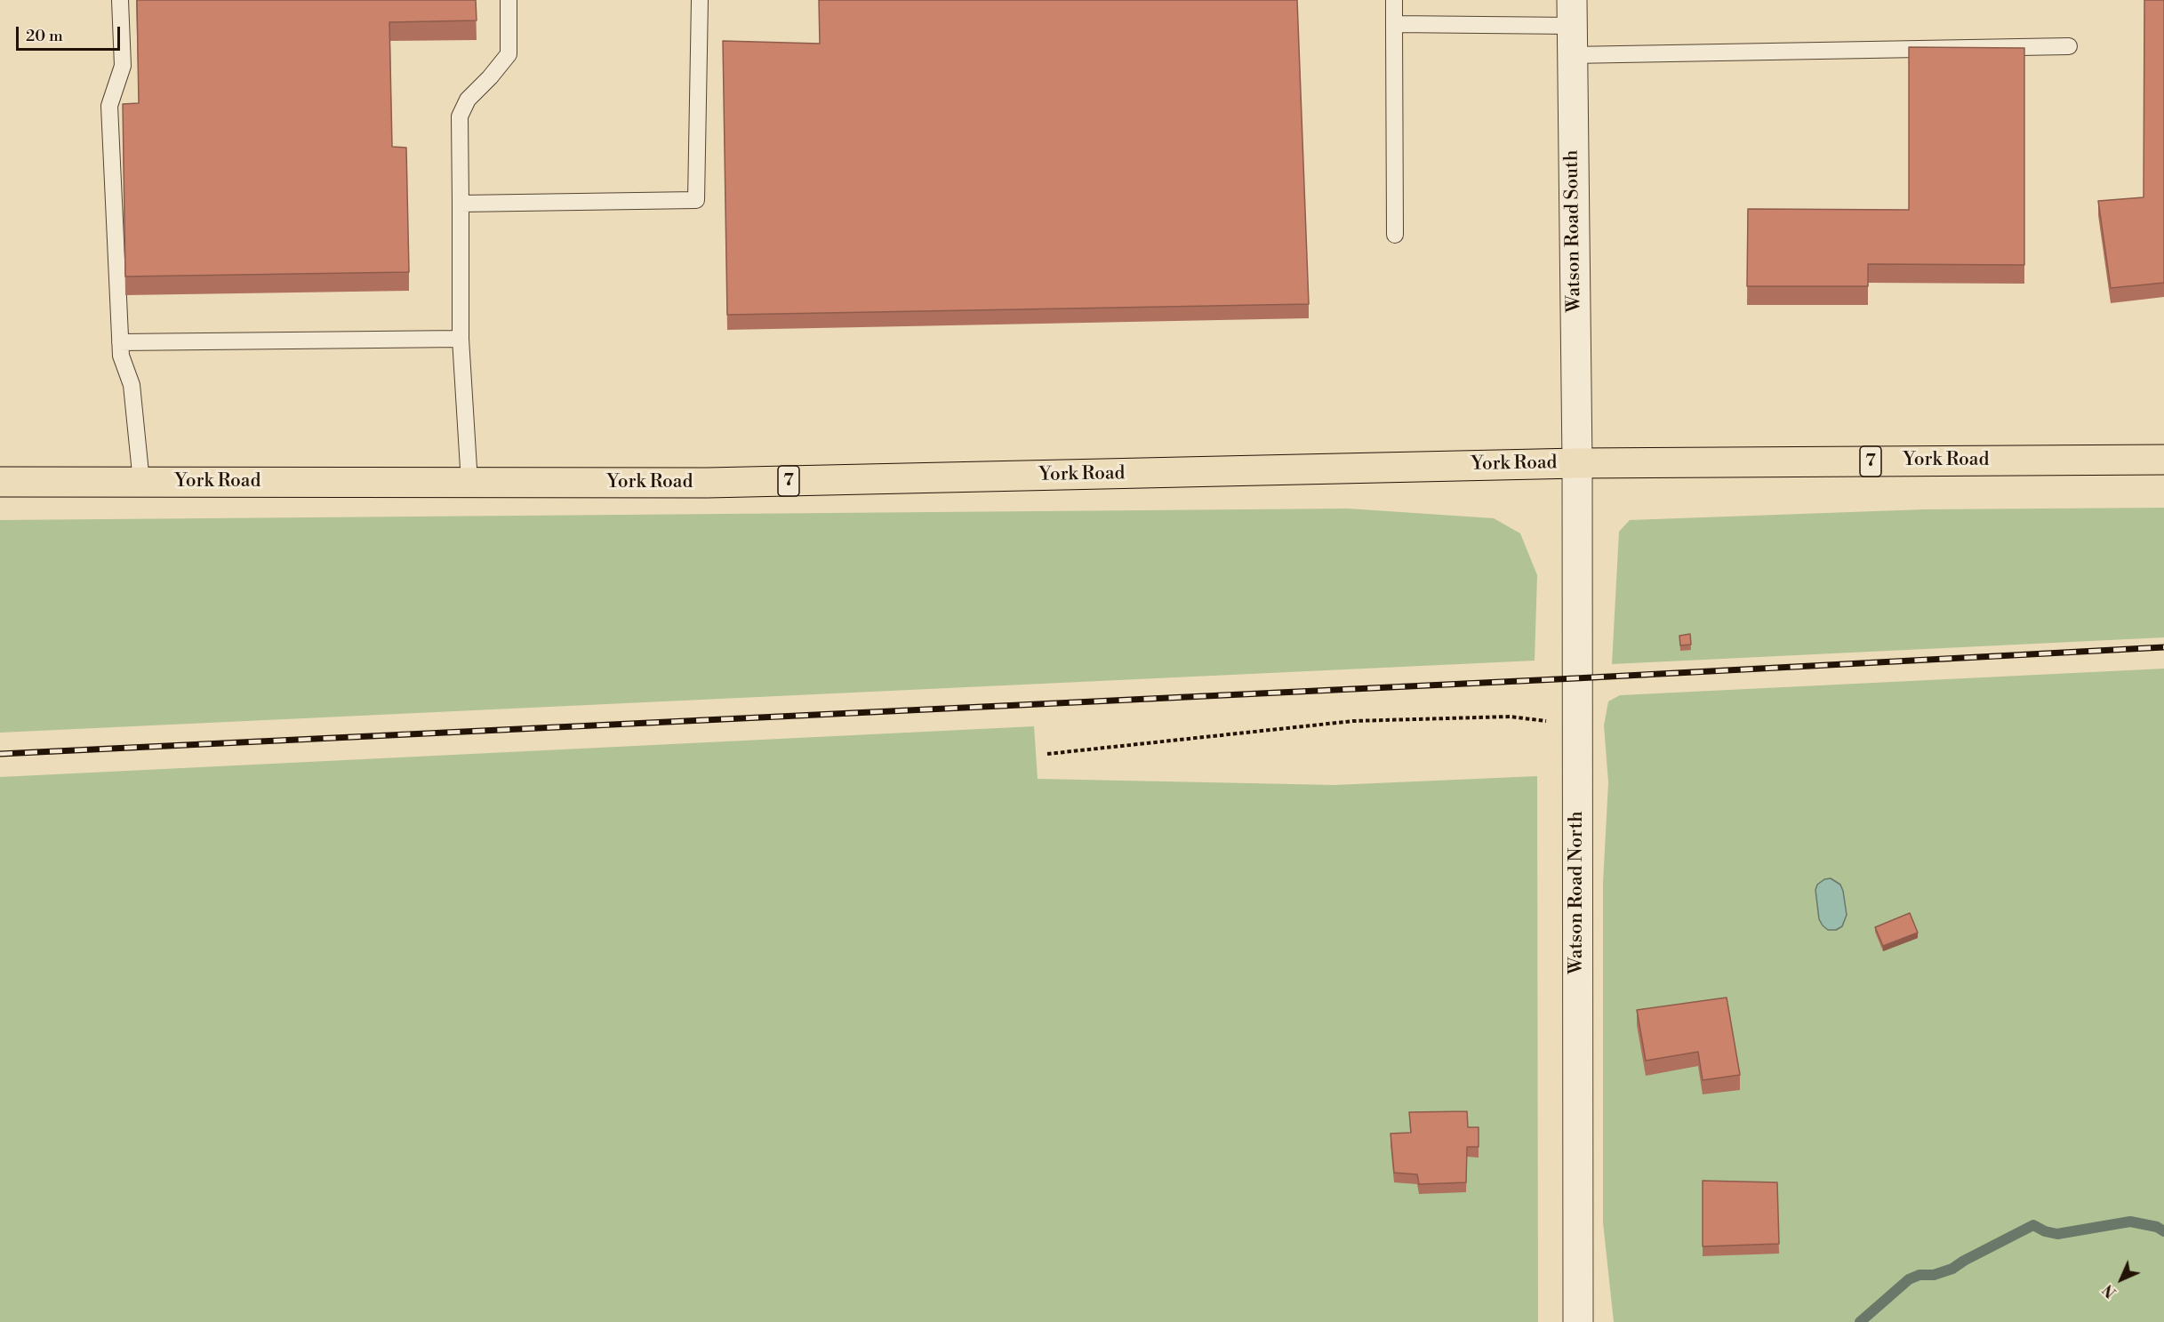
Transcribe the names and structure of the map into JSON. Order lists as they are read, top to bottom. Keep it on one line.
{"streets":{"main road":["York Road","7"],"street":["Watson Road South","Watson Road North"]},"crossings":[["Watson Road South","York Road"],["Watson Road South","Watson Road North"],["York Road","Watson Road North"]],"scale_bar":"20 m","north":"bottom left"}
